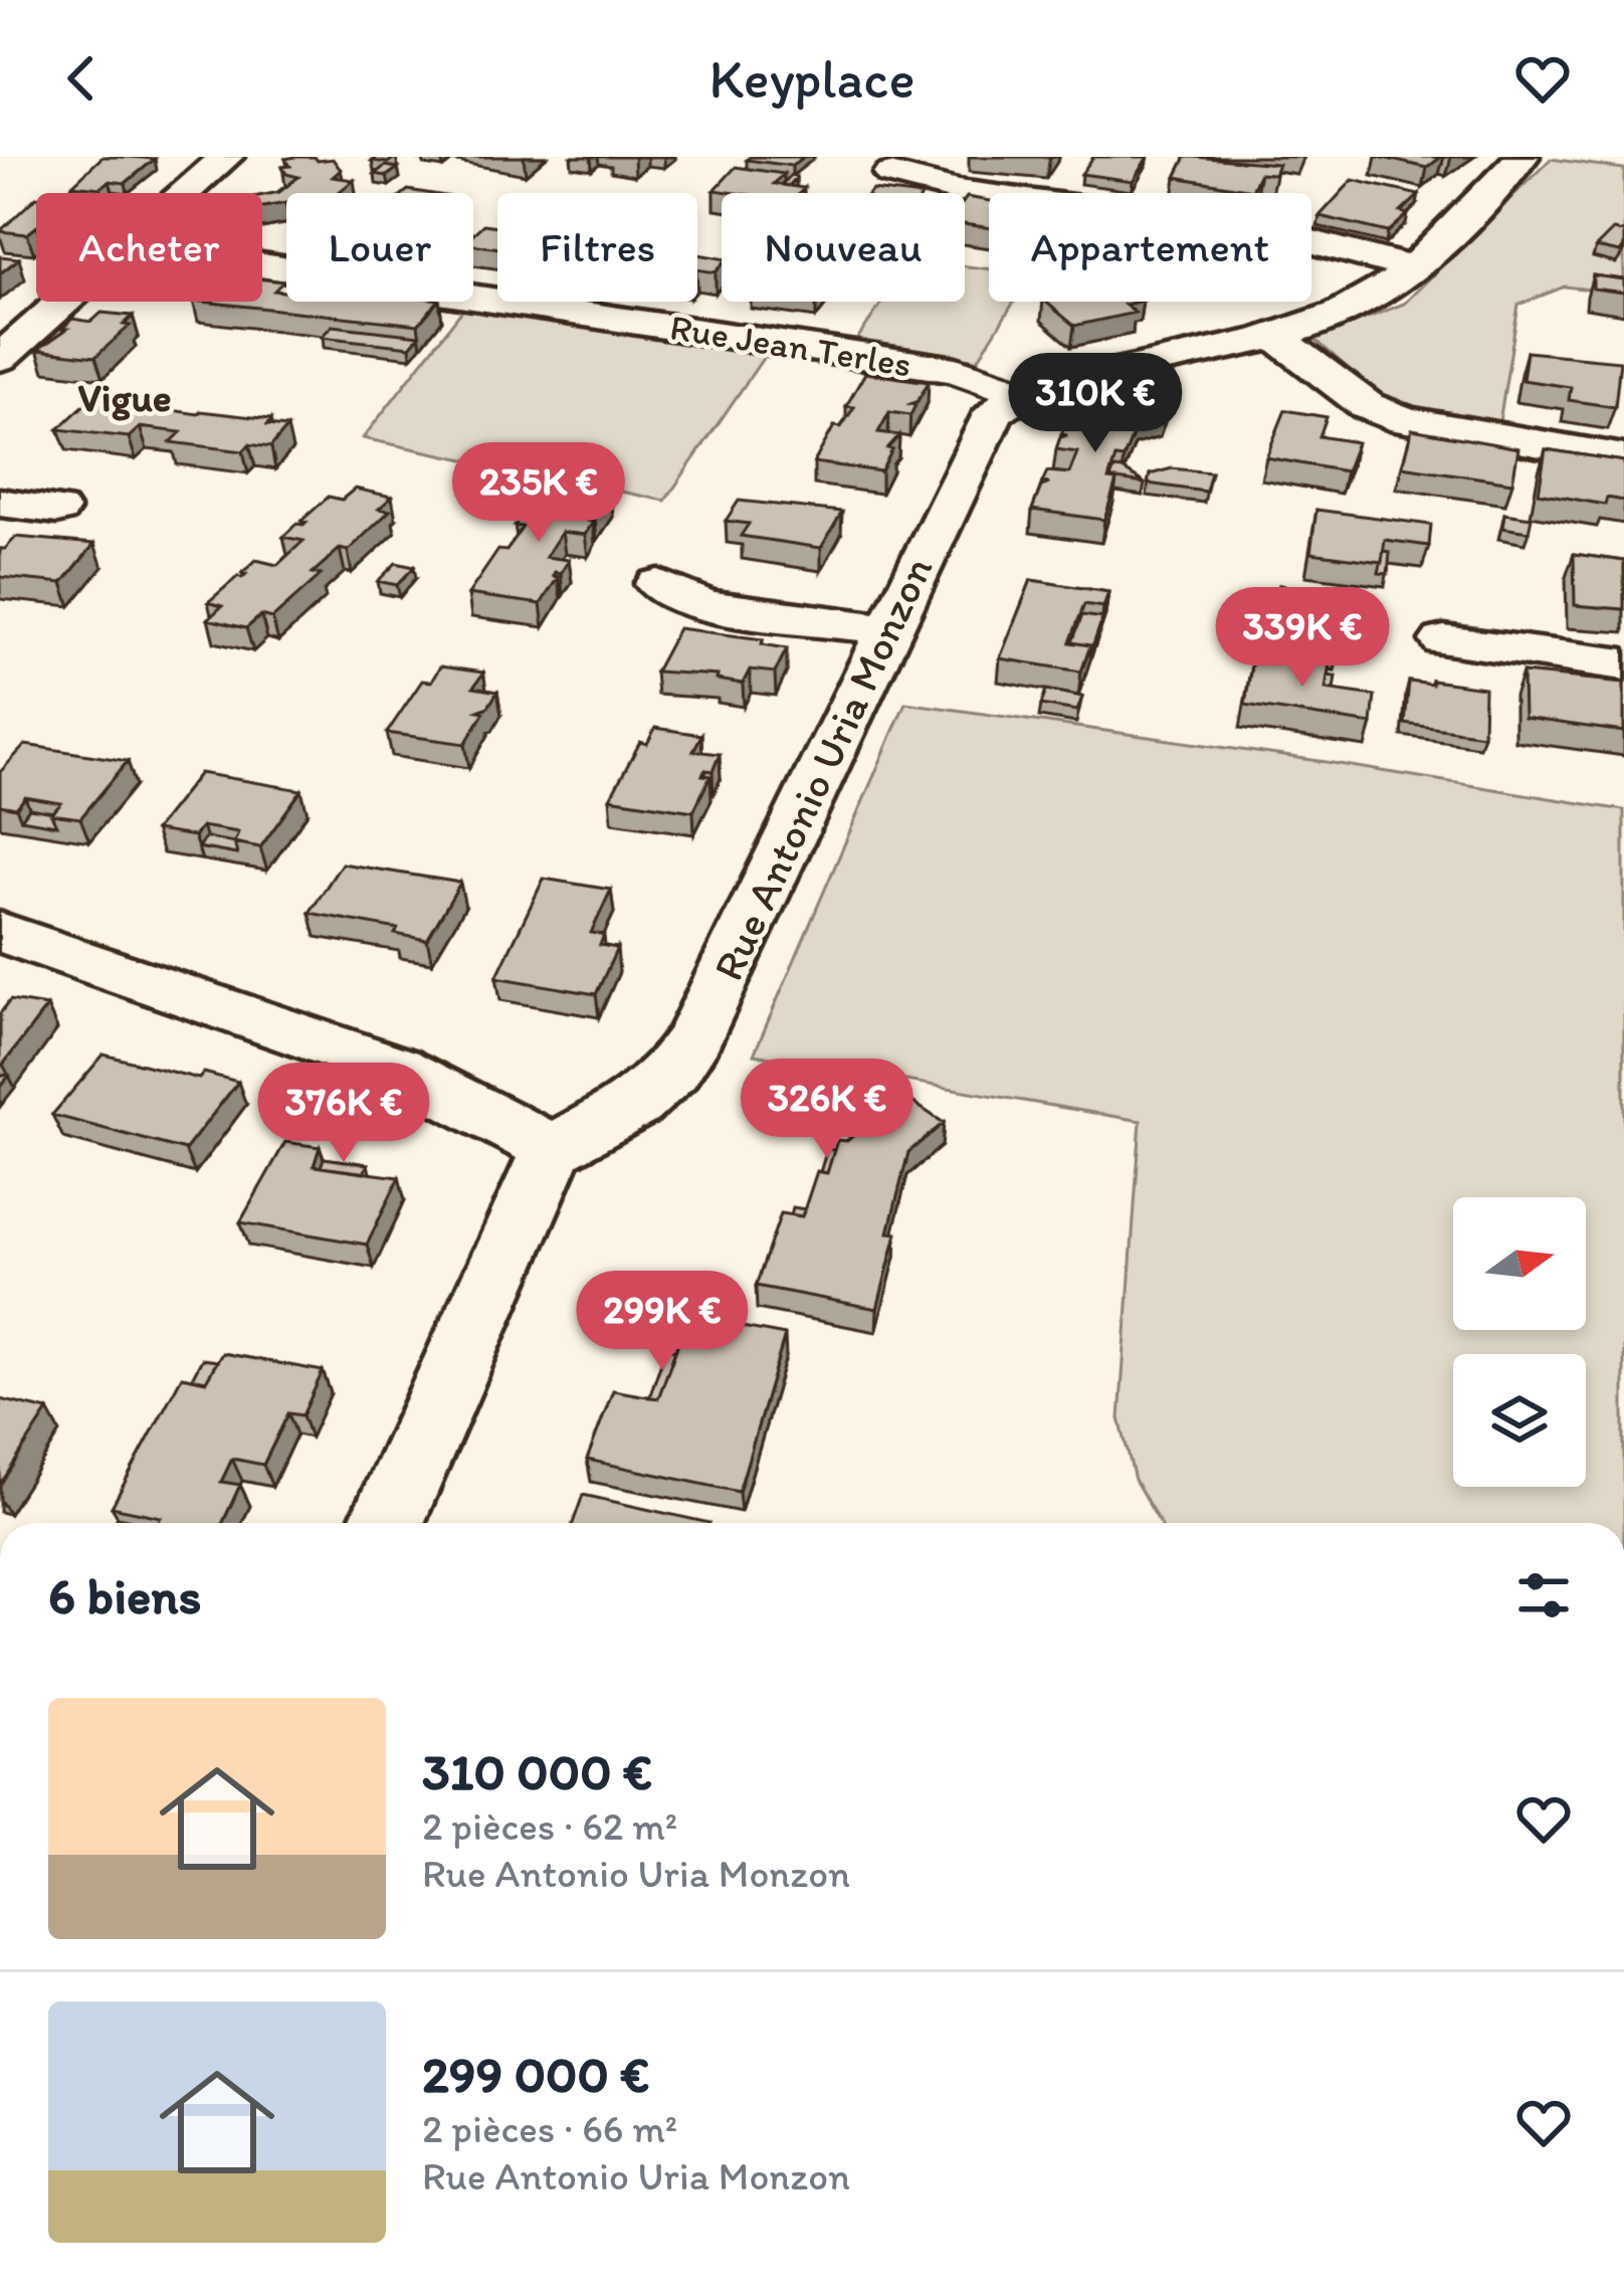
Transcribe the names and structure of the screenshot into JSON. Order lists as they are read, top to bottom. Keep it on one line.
{"streets":{"street":["Rue Jean Terles","Rue Antonio Uria Monzon"]},"crossings":[["Rue Jean Terles","Rue Antonio Uria Monzon"]],"districts":["Vigue"],"north":"right","page":{"header":"Keyplace","chip":["Acheter","Louer","Filtres","Nouveau","Appartement"],"price":["310K €","235K €","339K €","326K €","376K €","299K €"],"heading":"6 biens","list":[{"name":"310 000 €","note":"2 pièces · 62 m² · Rue Antonio Uria Monzon"},{"name":"299 000 €","note":"2 pièces · 66 m² · Rue Antonio Uria Monzon"}]}}
